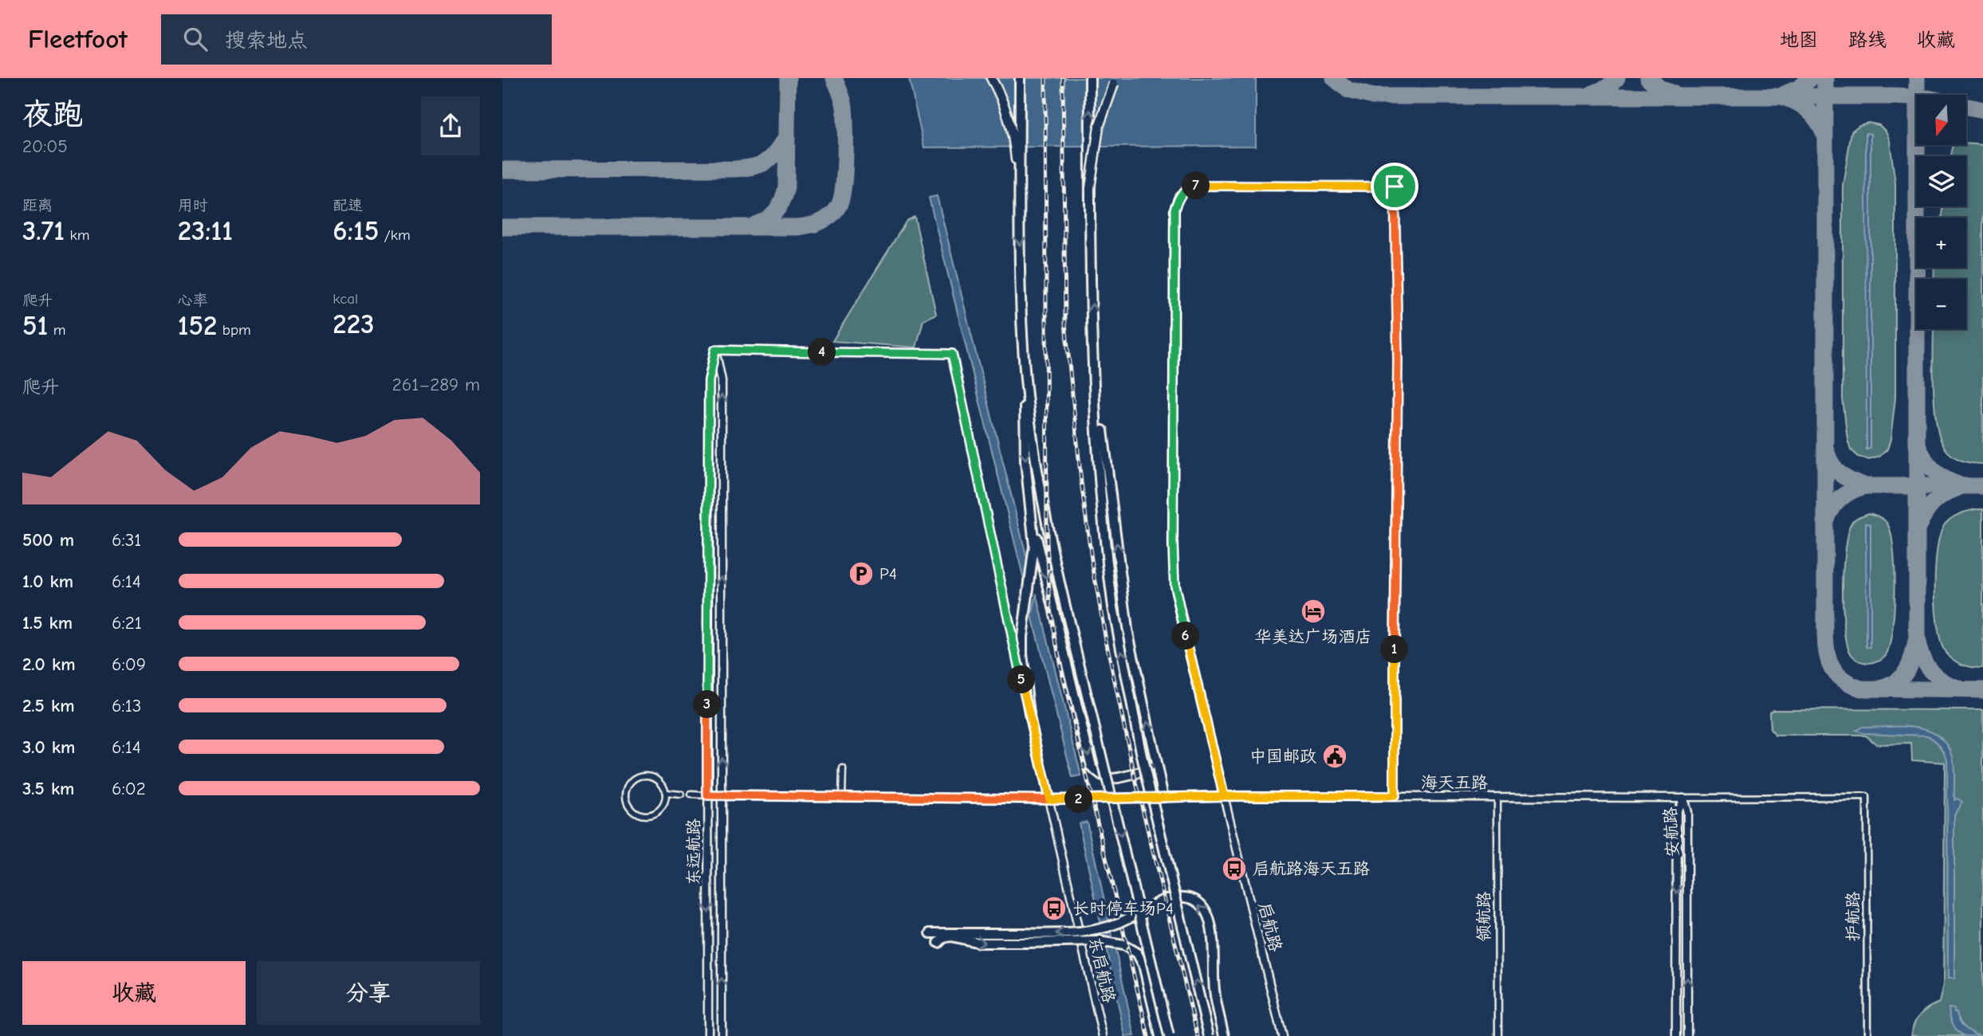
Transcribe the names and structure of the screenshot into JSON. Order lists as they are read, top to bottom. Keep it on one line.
{"streets":{"street":["海天五路","安航路","东远航路","领航路","护航路","启航路","东启航路"]},"crossings":[["海天五路","安航路"],["海天五路","东远航路"],["海天五路","领航路"],["海天五路","护航路"],["海天五路","启航路"],["海天五路","东启航路"],["东远航路","东启航路"]],"places":{"parking":["P4"],"hotel":["华美达广场酒店"],"public building":["中国邮政"],"bus stop":["启航路海天五路","长时停车场P4"]},"north":"bottom","page":{"header":"Fleetfoot","search":"搜索地点","nav":["地图","路线","收藏"],"heading":["夜跑","20:05"],"map_buttons":["+","−"],"pins":["7","4","6","1","5","3","2"],"stats":[["距离","3.71 km"],["用时","23:11"],["配速","6:15 /km"],["爬升","51 m"],["心率","152 bpm"],["kcal","223"]],"chart":["爬升","261–289 m"],"list":[{"name":"500 m","note":"6:31"},{"name":"1.0 km","note":"6:14"},{"name":"1.5 km","note":"6:21"},{"name":"2.0 km","note":"6:09"},{"name":"2.5 km","note":"6:13"},{"name":"3.0 km","note":"6:14"},{"name":"3.5 km","note":"6:02"}],"buttons":["收藏","分享"]}}
